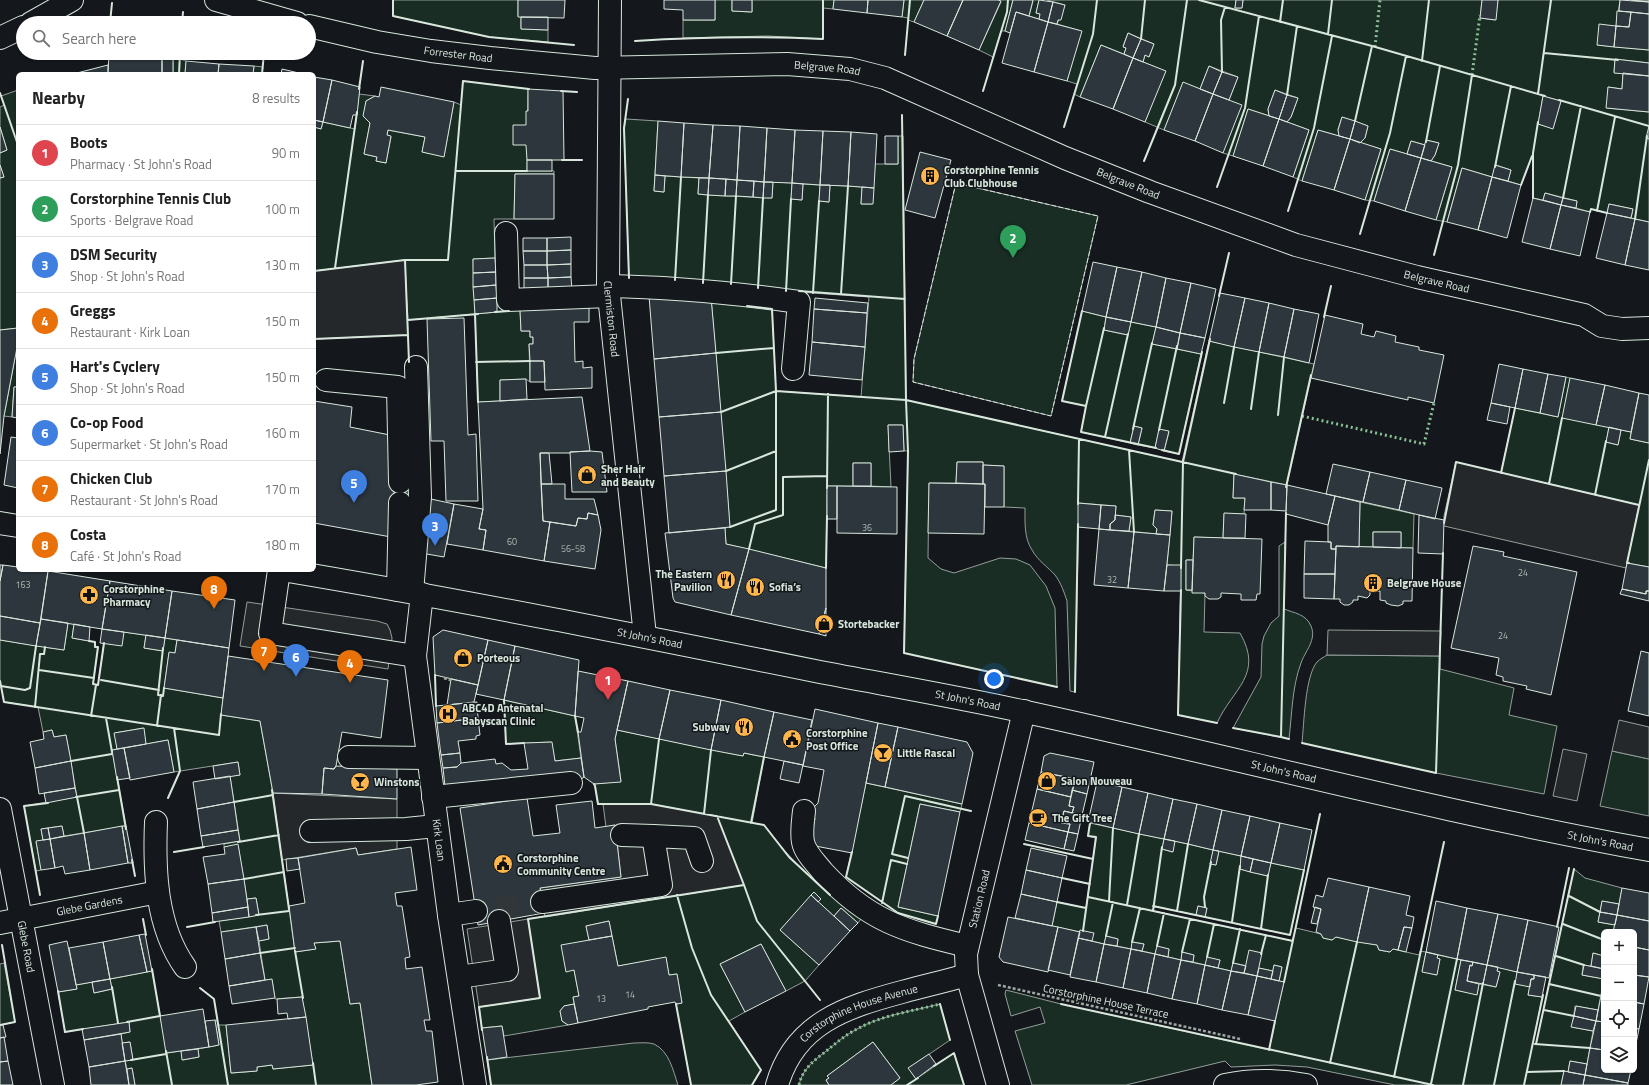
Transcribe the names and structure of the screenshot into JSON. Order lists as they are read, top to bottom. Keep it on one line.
{"streets":{"street":["Forrester Road","Belgrave Road","Clermiston Road","St John's Road","Kirk Loan","Station Road","Glebe Gardens","Glebe Road","Corstorphine House Avenue"],"path":["Corstorphine House Terrace"]},"crossings":[["Forrester Road","Belgrave Road"],["Forrester Road","Clermiston Road"],["Belgrave Road","Clermiston Road"],["Clermiston Road","St John's Road"],["St John's Road","Kirk Loan"],["St John's Road","Station Road"],["Station Road","Corstorphine House Terrace"],["Station Road","Corstorphine House Avenue"],["Glebe Gardens","Glebe Road"],["Corstorphine House Terrace","Corstorphine House Avenue"]],"places":{"building":["Corstorphine Tennis Club Clubhouse","Belgrave House"],"shop":["Sher Hair and Beauty","Stortebacker","Porteous","Salon Nouveau"],"restaurant":["The Eastern Pavilion","Sofia’s","Subway"],"pharmacy":["Corstorphine Pharmacy"],"hospital":["ABC4D Antenatal Babyscan Clinic"],"public building":["Corstorphine Post Office","Corstorphine Community Centre"],"bar":["Little Rascal","Winstons"],"cafe":["The Gift Tree"]},"house_numbers":["36","60","56-58","24","32","163","24","14","13"],"page":{"search":"Search here","heading":["Nearby","8 results"],"list":[{"mark":"1","name":"Boots","note":"Pharmacy · St John's Road","value":"90 m"},{"mark":"2","name":"Corstorphine Tennis Club","note":"Sports · Belgrave Road","value":"100 m"},{"mark":"3","name":"DSM Security","note":"Shop · St John's Road","value":"130 m"},{"mark":"4","name":"Greggs","note":"Restaurant · Kirk Loan","value":"150 m"},{"mark":"5","name":"Hart's Cyclery","note":"Shop · St John's Road","value":"150 m"},{"mark":"6","name":"Co-op Food","note":"Supermarket · St John's Road","value":"160 m"},{"mark":"7","name":"Chicken Club","note":"Restaurant · St John's Road","value":"170 m"},{"mark":"8","name":"Costa","note":"Café · St John's Road","value":"180 m"}],"pins":["2","5","3","8","7","6","4","1"],"map_buttons":["+","−"]}}
